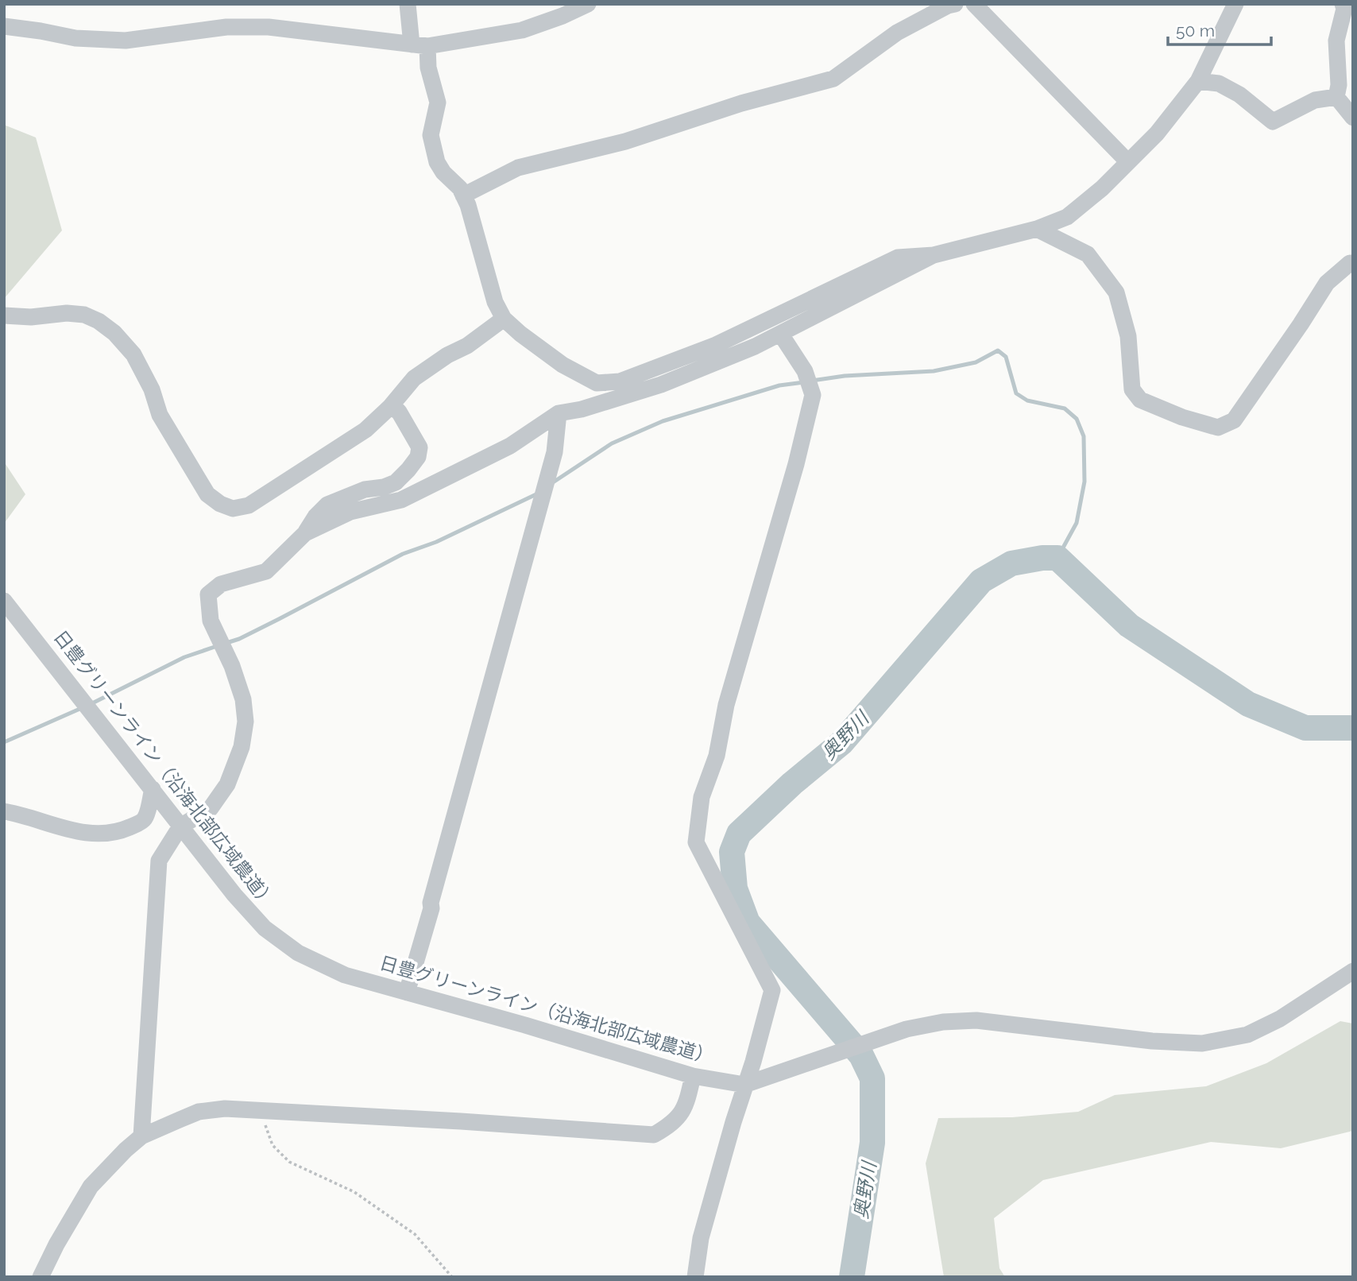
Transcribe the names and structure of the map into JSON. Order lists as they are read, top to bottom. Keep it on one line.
{"streets":{"street":["日豊グリーンライン（沿海北部広域農道）"]},"water":["奥野川"],"scale_bar":"50 m"}
